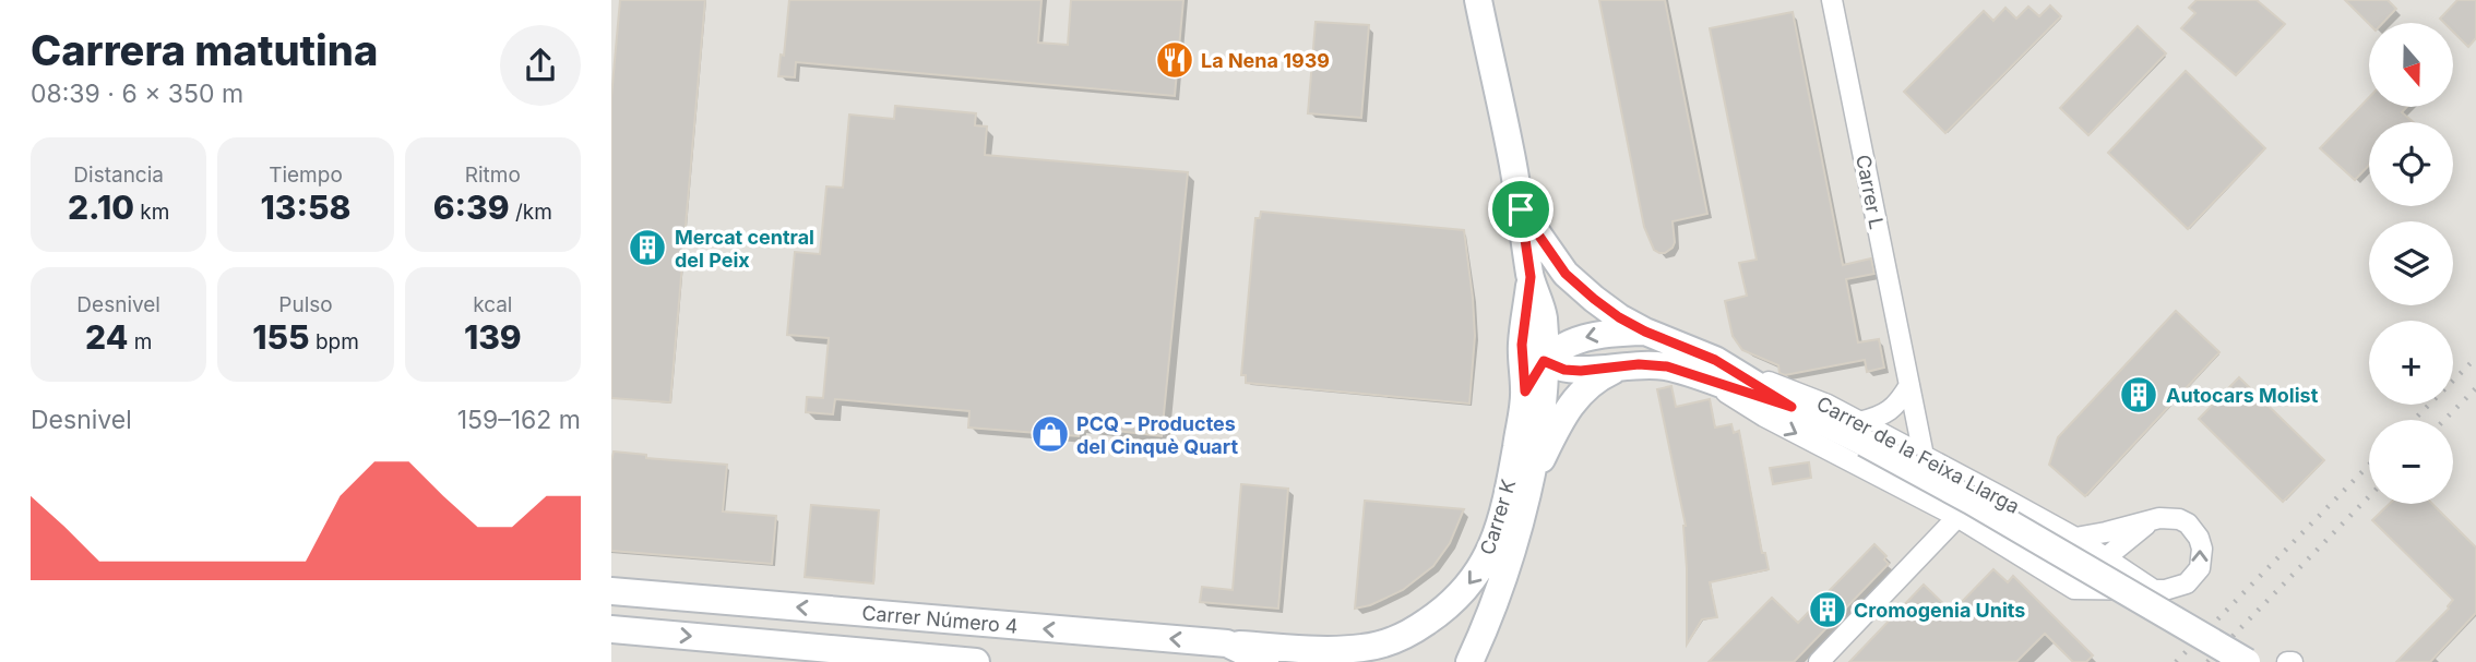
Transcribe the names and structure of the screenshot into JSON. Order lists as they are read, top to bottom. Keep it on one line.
{"streets":{"main road":["Carrer de la Feixa Llarga","Carrer K","Carrer Número 4"],"street":["Carrer L"]},"crossings":[["Carrer L","Carrer de la Feixa Llarga"],["Carrer de la Feixa Llarga","Carrer K"],["Carrer K","Carrer Número 4"]],"places":{"restaurant":["La Nena 1939"],"building":["Mercat central del Peix","Autocars Molist","Cromogenia Units"],"shop":["PCQ - Productes del Cinquè Quart"]},"north":"bottom","page":{"heading":["Carrera matutina","08:39 · 6 × 350 m"],"map_buttons":["+","−"],"stats":[["Distancia","2.10 km"],["Tiempo","13:58"],["Ritmo","6:39 /km"],["Desnivel","24 m"],["Pulso","155 bpm"],["kcal","139"]],"chart":["Desnivel","159–162 m"]}}
